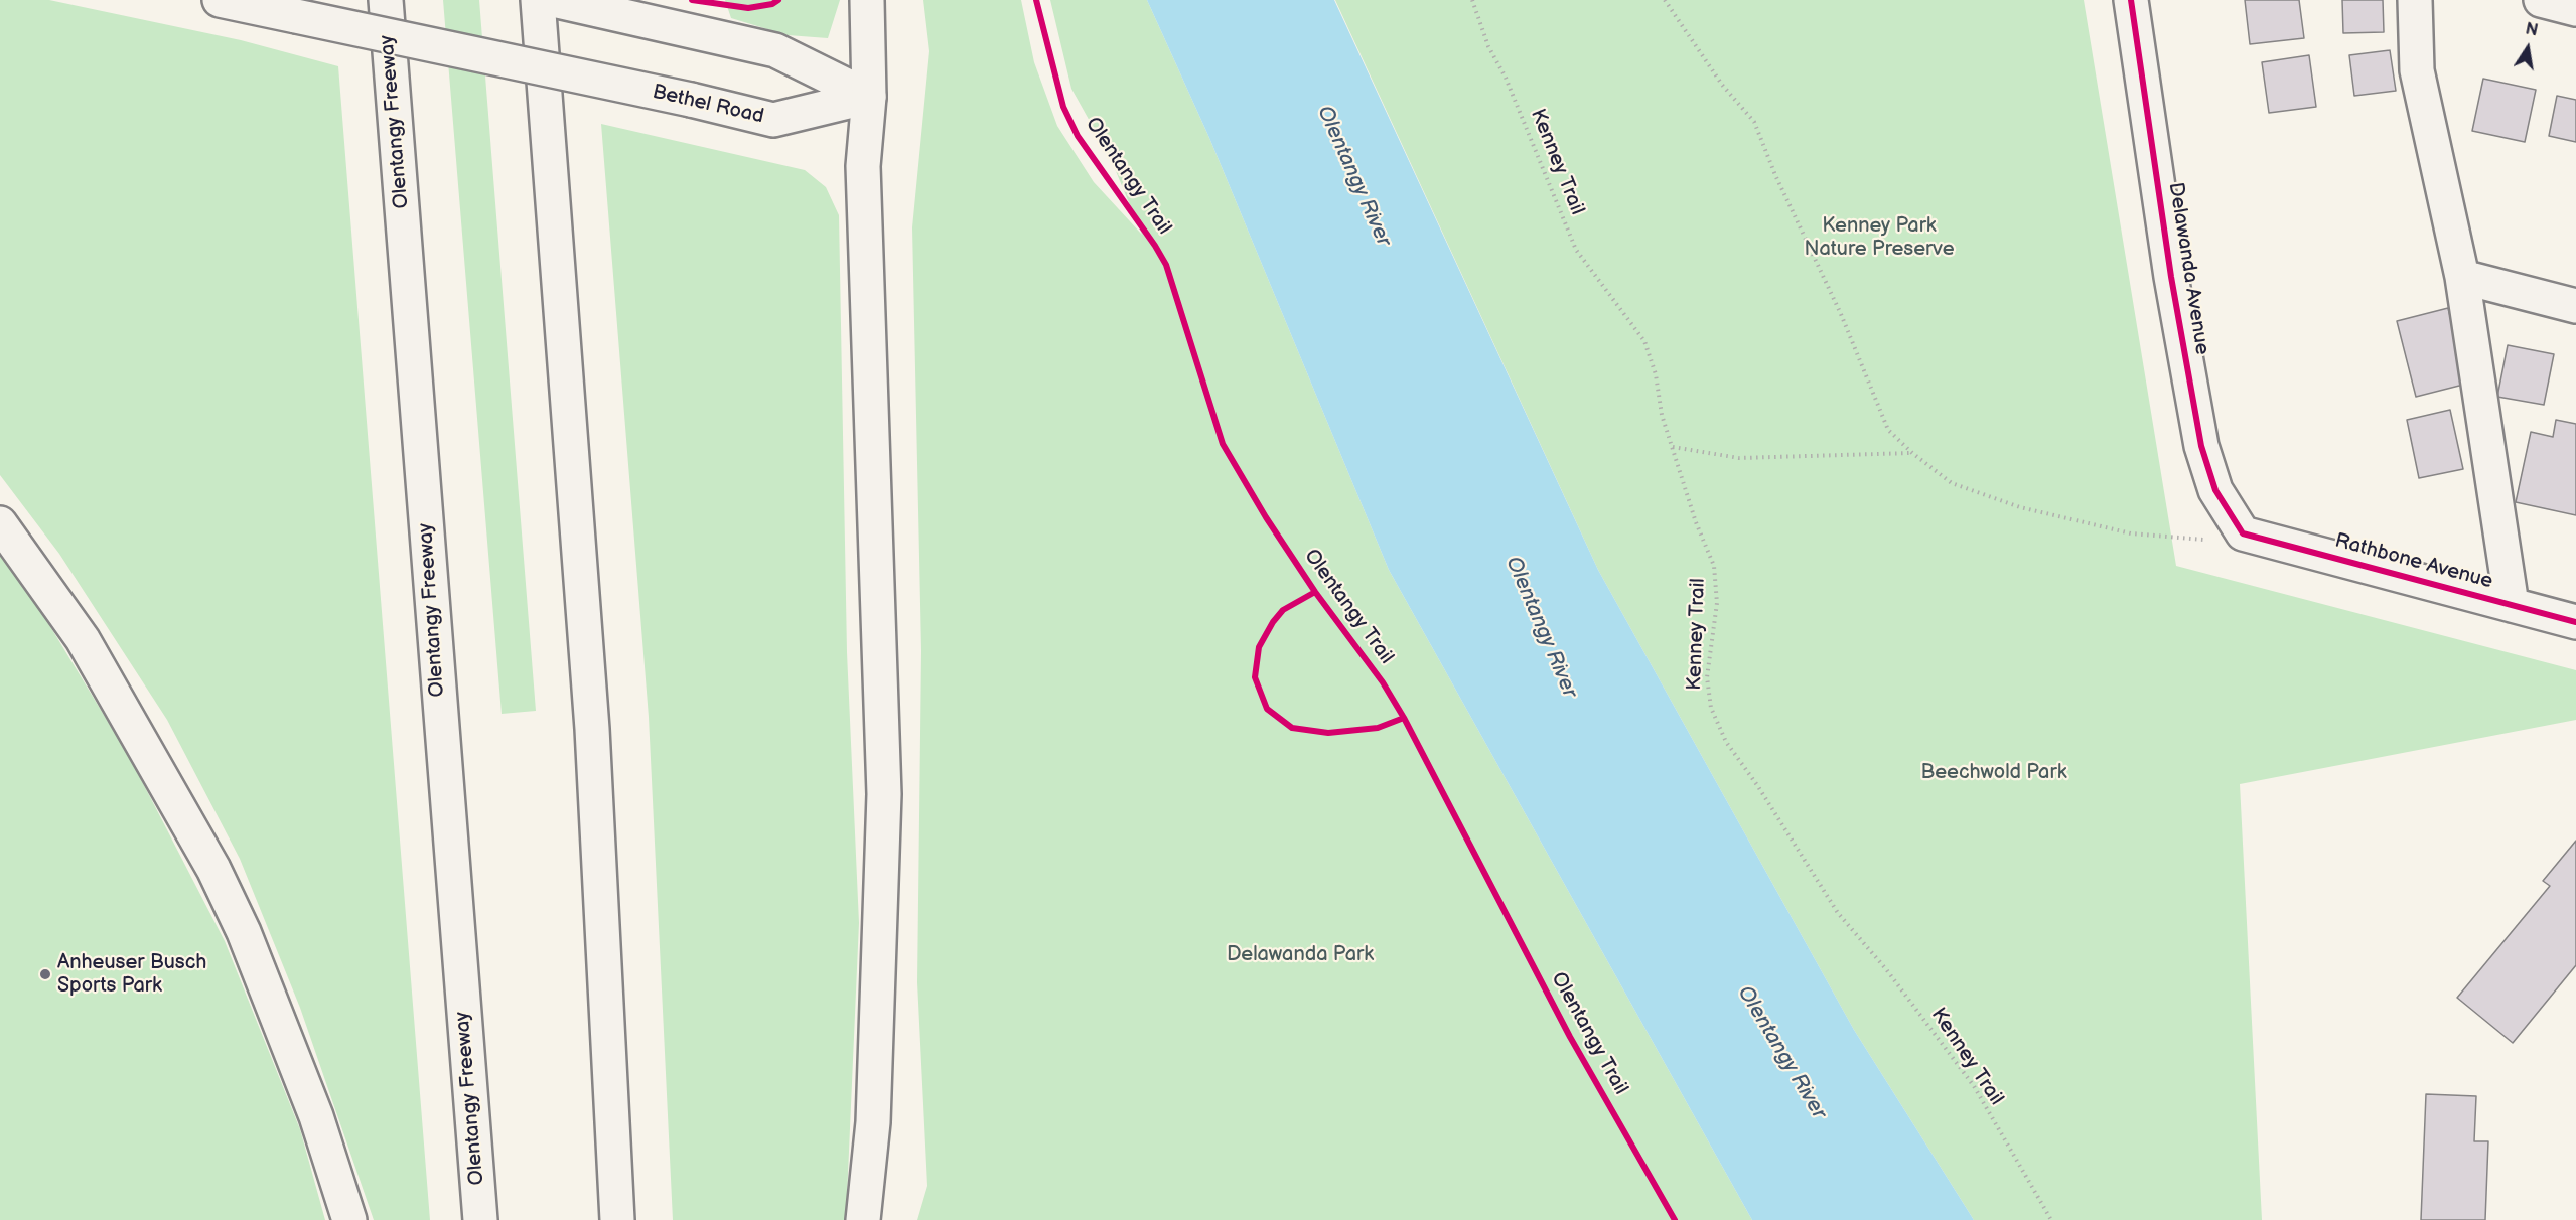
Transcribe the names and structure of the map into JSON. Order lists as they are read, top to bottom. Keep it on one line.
{"streets":{"main road":["Bethel Road","Olentangy Freeway","Delawanda Avenue","Rathbone Avenue"],"path":["Kenney Trail"],"cycle path":["Olentangy Trail"]},"crossings":[["Delawanda Avenue","Rathbone Avenue"]],"water":["Olentangy River"],"parks":["Kenney Park Nature Preserve","Beechwold Park","Delawanda Park"],"places":["Anheuser Busch Sports Park"],"north":"top"}
